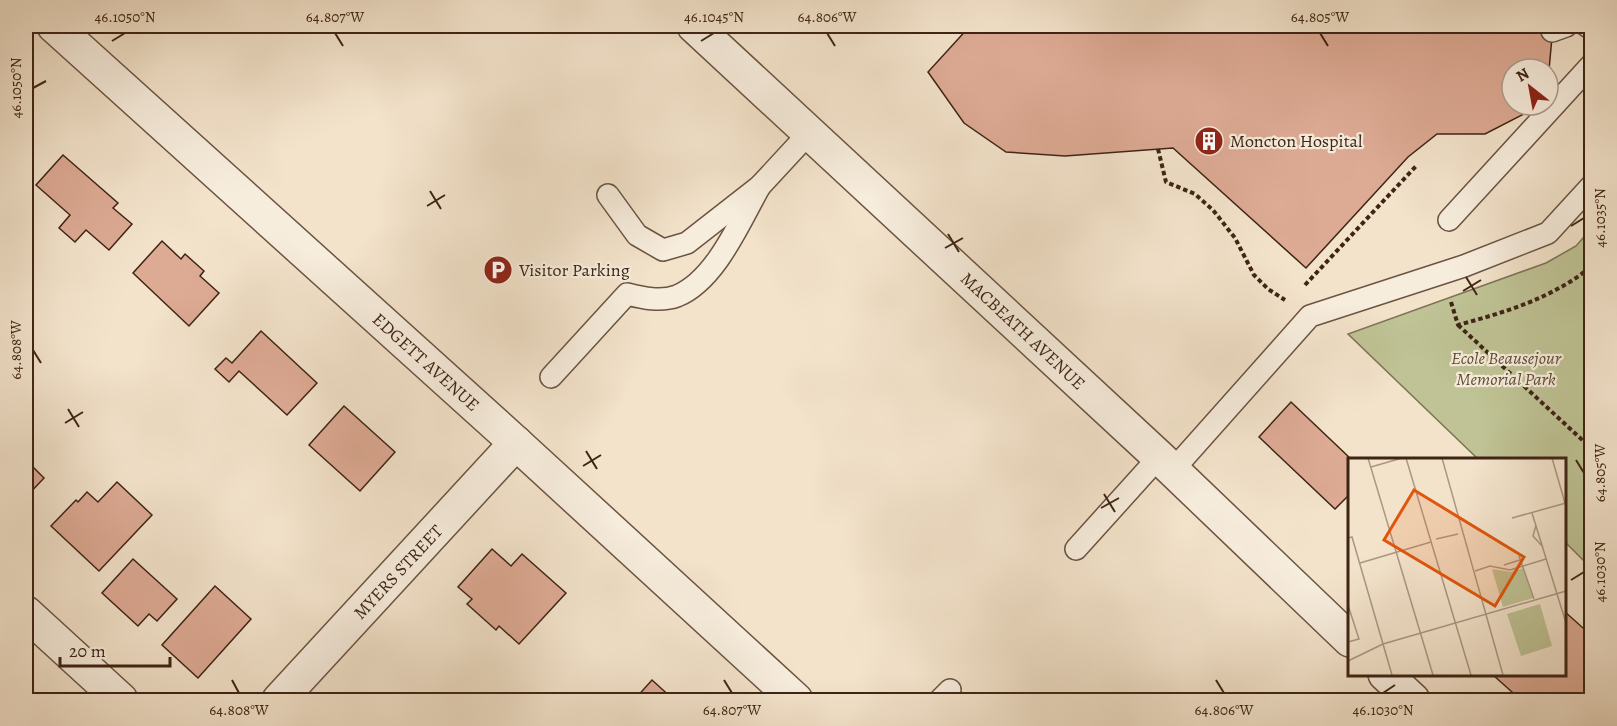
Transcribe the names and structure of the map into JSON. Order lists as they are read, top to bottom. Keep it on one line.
{"streets":{"street":["MACBEATH AVENUE","EDGETT AVENUE","MYERS STREET"]},"crossings":[["EDGETT AVENUE","MYERS STREET"]],"parks":["Ecole Beausejour Memorial Park"],"places":{"building":["Moncton Hospital"],"parking":["Visitor Parking"]},"scale_bar":"20 m","north":"top left","coordinates":["46.1050°N","64.807°W","46.1045°N","64.806°W","64.805°W","46.1035°N","64.808°W","46.1030°N"]}
